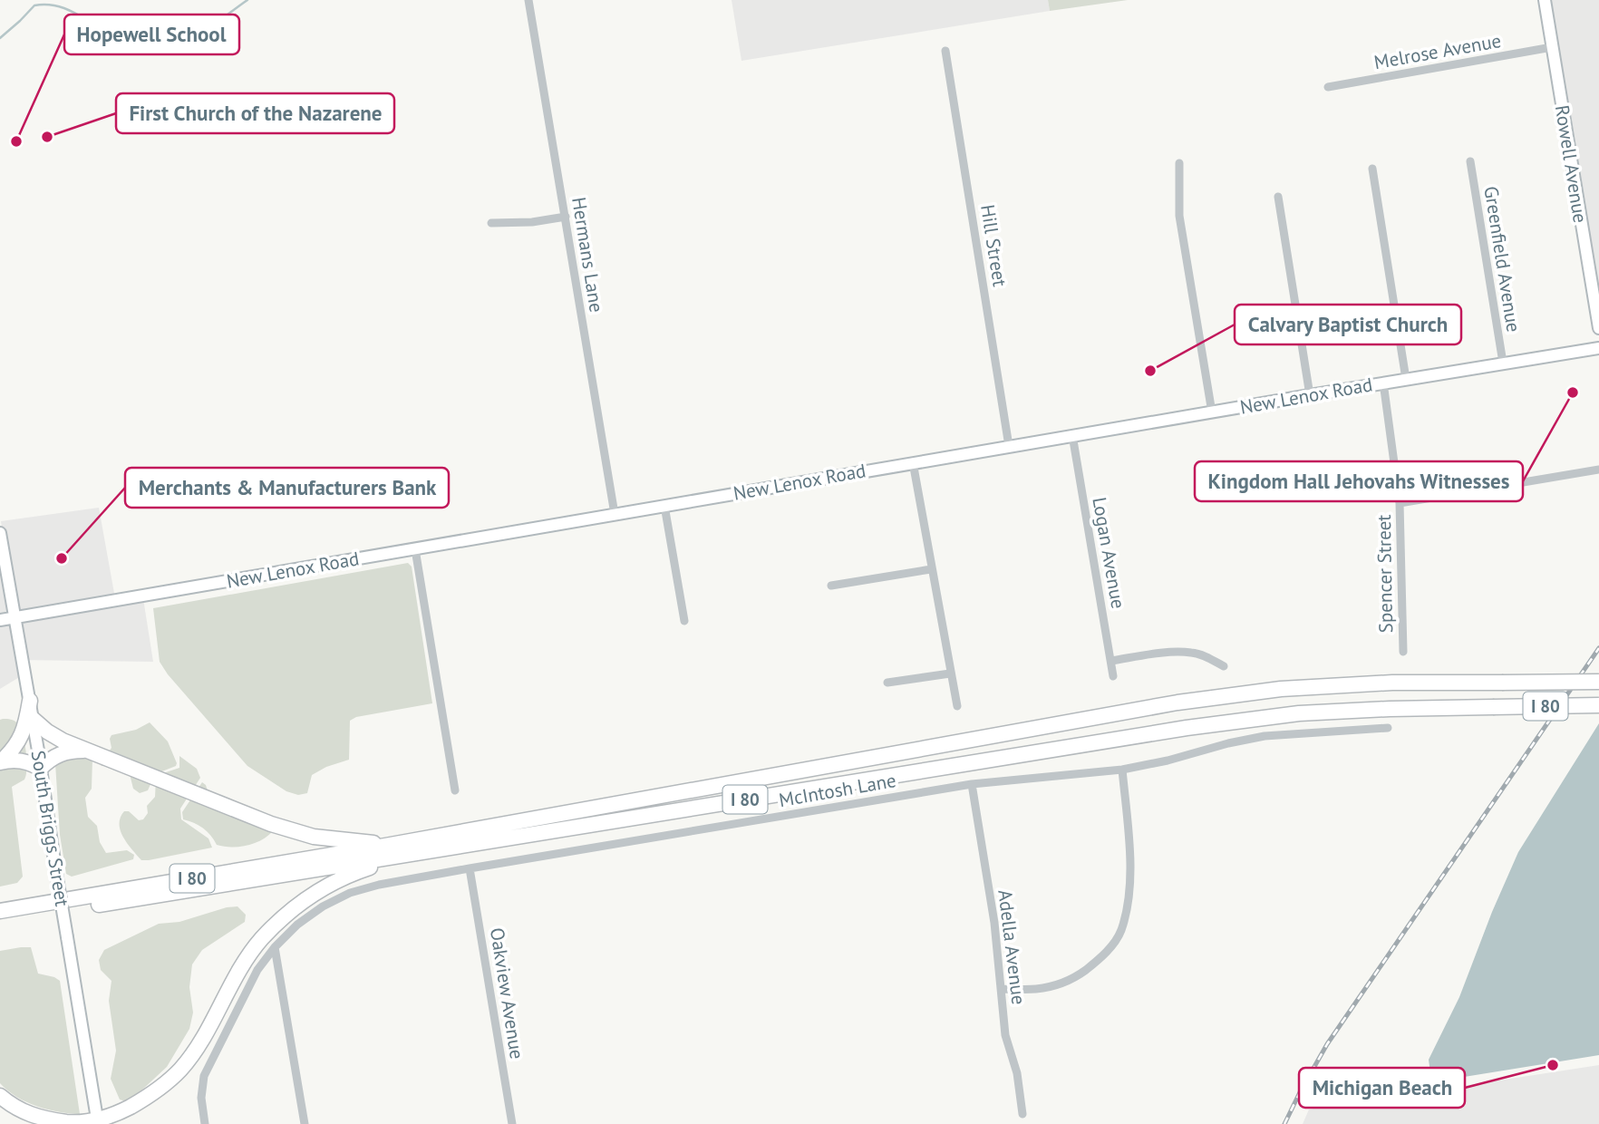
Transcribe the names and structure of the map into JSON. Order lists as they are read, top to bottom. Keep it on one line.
{"streets":{"highway":["I 80"],"street":["Melrose Avenue","Rowell Avenue","Hill Street","Hermans Lane","Greenfield Avenue","New Lenox Road","Logan Avenue","Spencer Street","McIntosh Lane","South Briggs Street","Adella Avenue","Oakview Avenue"]},"crossings":[["Melrose Avenue","Rowell Avenue"],["Hill Street","New Lenox Road"],["Hermans Lane","New Lenox Road"],["Greenfield Avenue","New Lenox Road"],["New Lenox Road","Logan Avenue"],["New Lenox Road","Spencer Street"],["New Lenox Road","South Briggs Street"],["McIntosh Lane","Adella Avenue"],["McIntosh Lane","Oakview Avenue"]],"places":["First Church of the Nazarene","Hopewell School","Calvary Baptist Church","Kingdom Hall Jehovahs Witnesses","Merchants & Manufacturers Bank","Michigan Beach"]}
